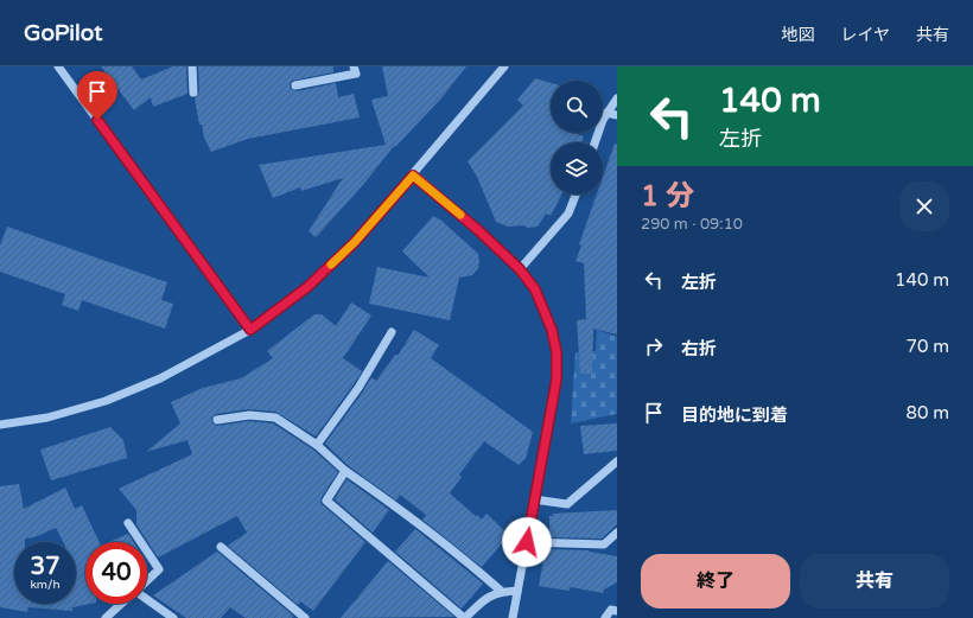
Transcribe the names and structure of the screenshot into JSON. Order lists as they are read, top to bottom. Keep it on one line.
{"page":{"header":"GoPilot","nav":["地図","レイヤ","共有"],"turn":["140 m","左折"],"heading":["1 分","290 m · 09:10"],"list":[{"name":"左折","value":"140 m"},{"name":"右折","value":"70 m"},{"name":"目的地に到着","value":"80 m"}],"speed":"37 km/h","limit":"40","buttons":["終了","共有"]}}
